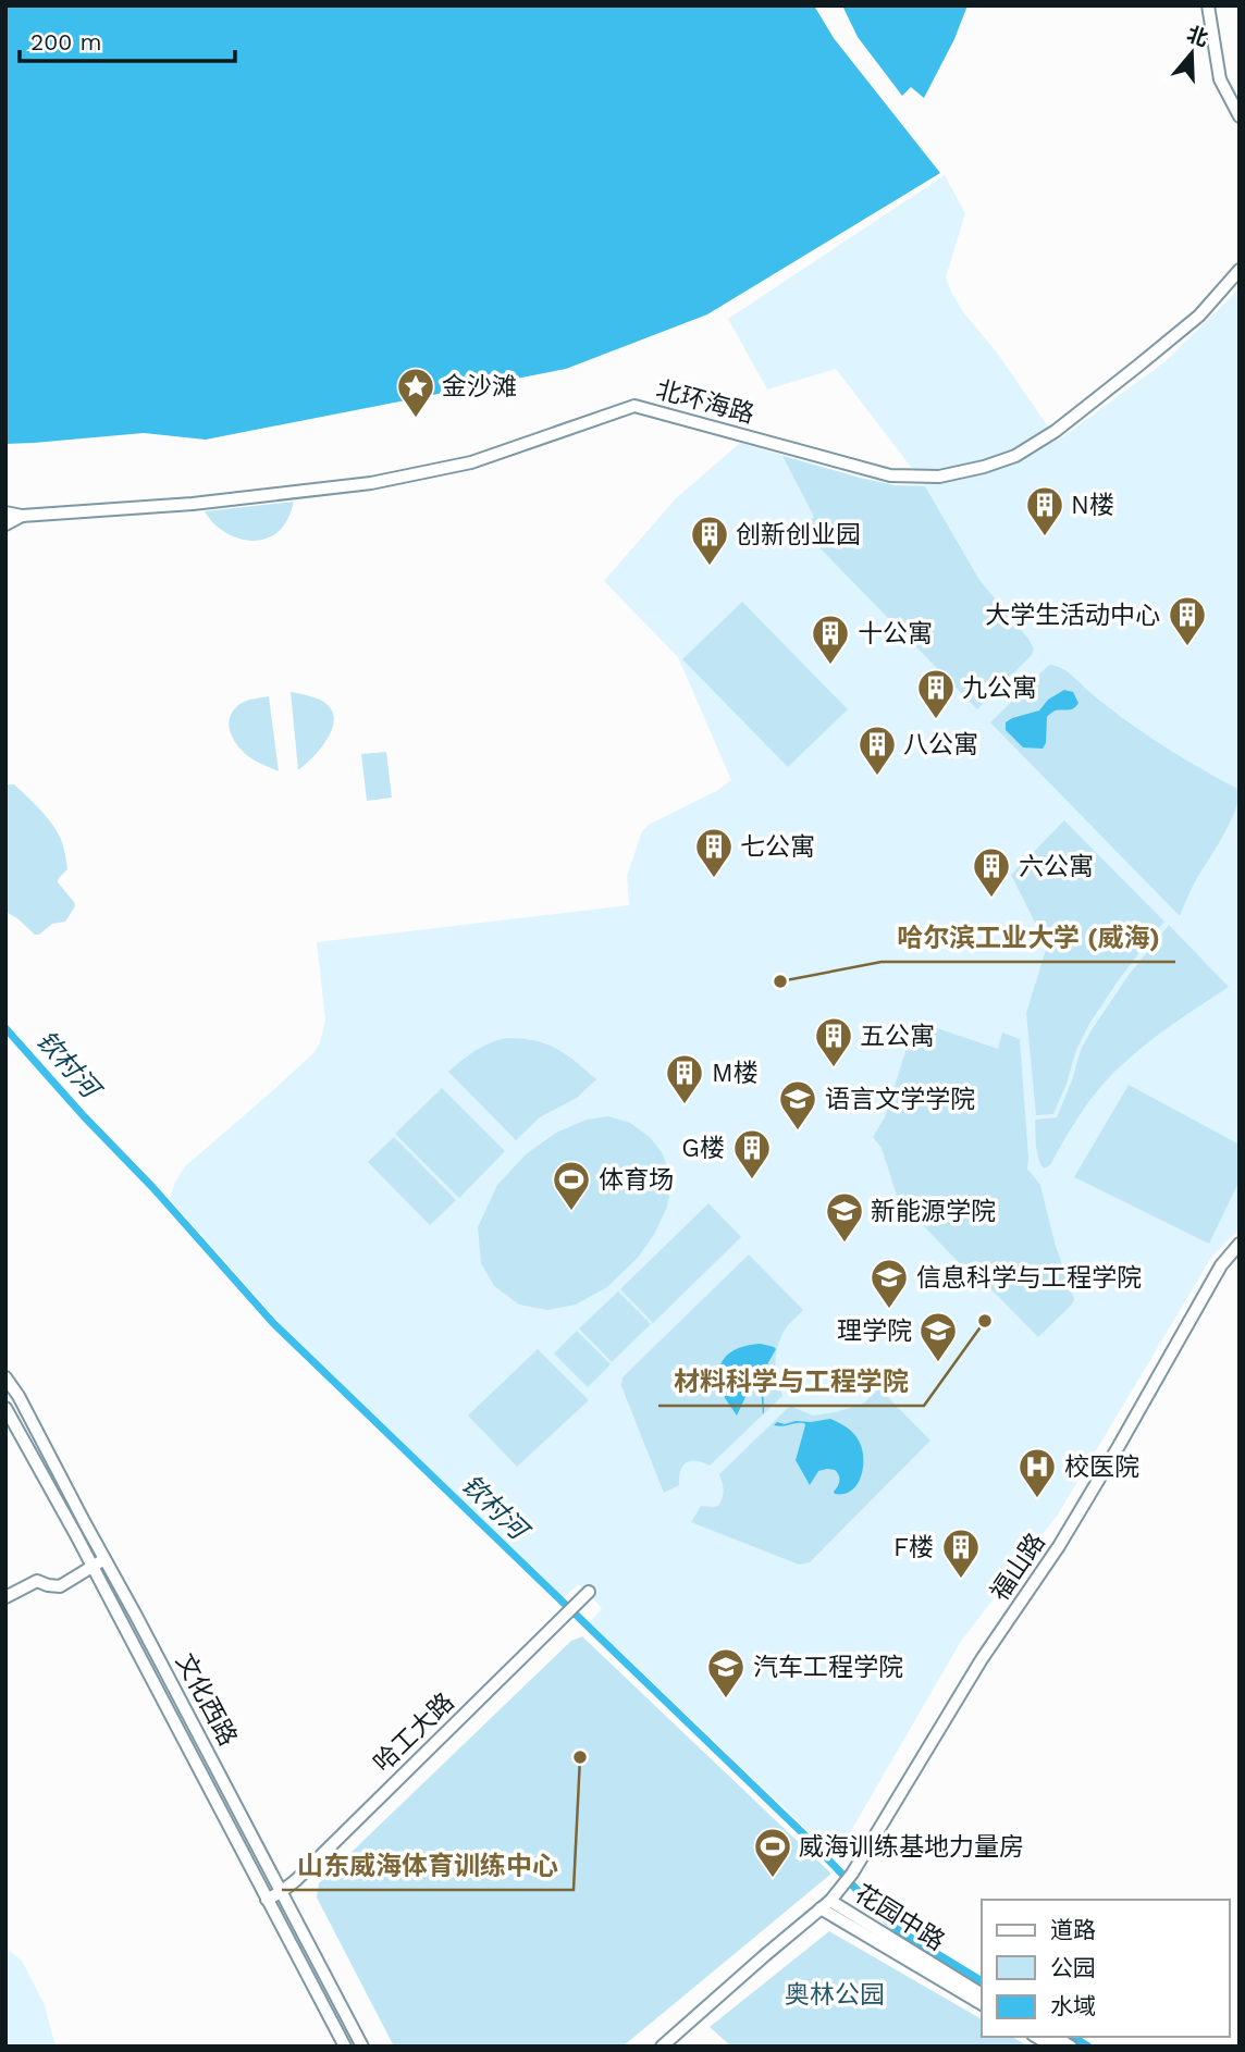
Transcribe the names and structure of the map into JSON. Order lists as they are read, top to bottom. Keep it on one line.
{"streets":{"main road":["北环海路","福山路","文化西路","哈工大路","花园中路"]},"crossings":[["福山路","花园中路"],["文化西路","哈工大路"]],"water":["钦村河"],"parks":["奥林公园"],"places":{"place":["金沙滩"],"building":["N楼","创新创业园","大学生活动中心","十公寓","九公寓","八公寓","七公寓","六公寓","五公寓","M楼","G楼","F楼"],"other":["哈尔滨工业大学 (威海)","材料科学与工程学院","山东威海体育训练中心"],"school or university":["语言文学学院","新能源学院","信息科学与工程学院","理学院","汽车工程学院"],"sports":["体育场","威海训练基地力量房"],"hospital":["校医院"]},"legend":["道路","公园","水域"],"scale_bar":"200 m","north":"top"}
